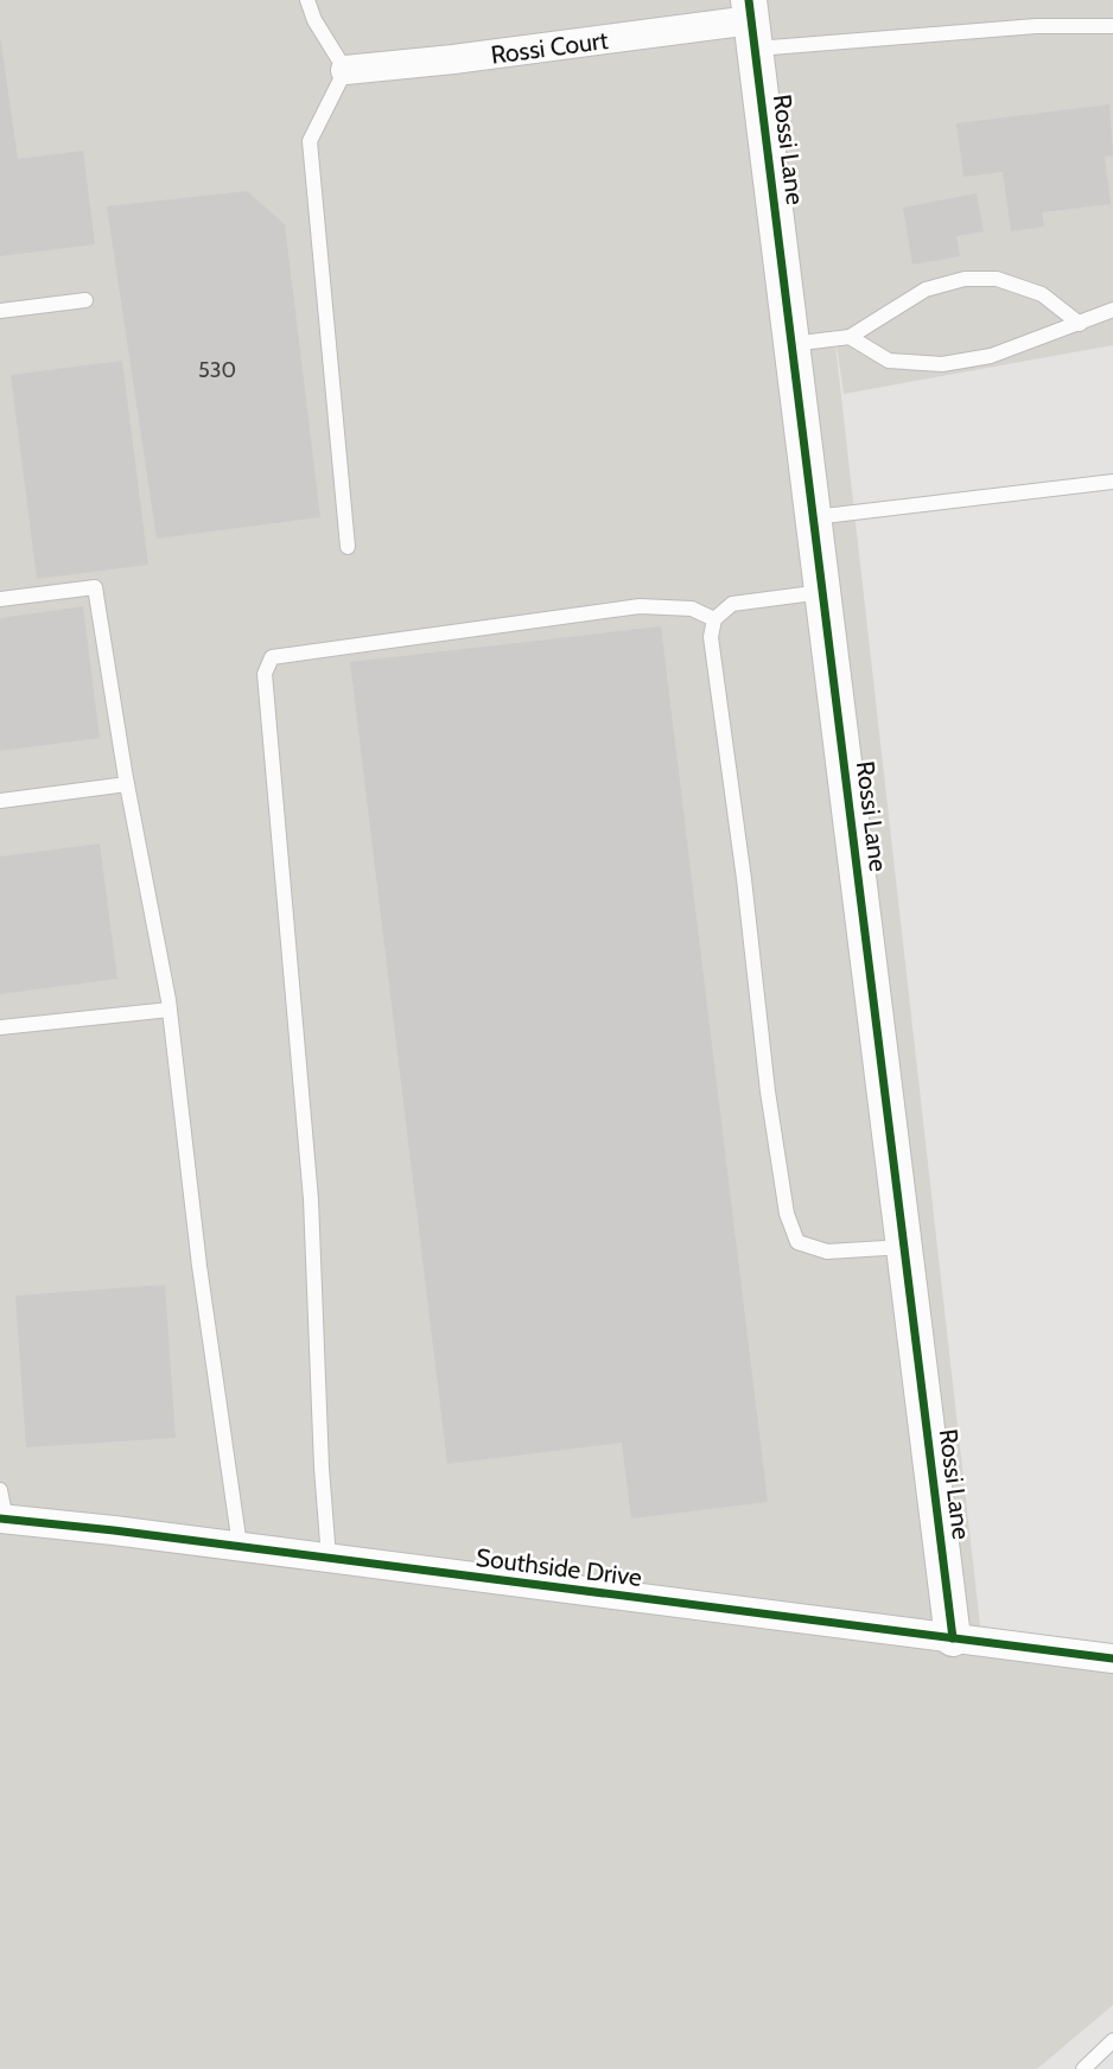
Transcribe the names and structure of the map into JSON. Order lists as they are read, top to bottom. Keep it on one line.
{"streets":{"street":["Rossi Court","Rossi Lane","Southside Drive"]},"crossings":[["Rossi Court","Rossi Lane"],["Rossi Lane","Southside Drive"]],"house_numbers":["530"]}
